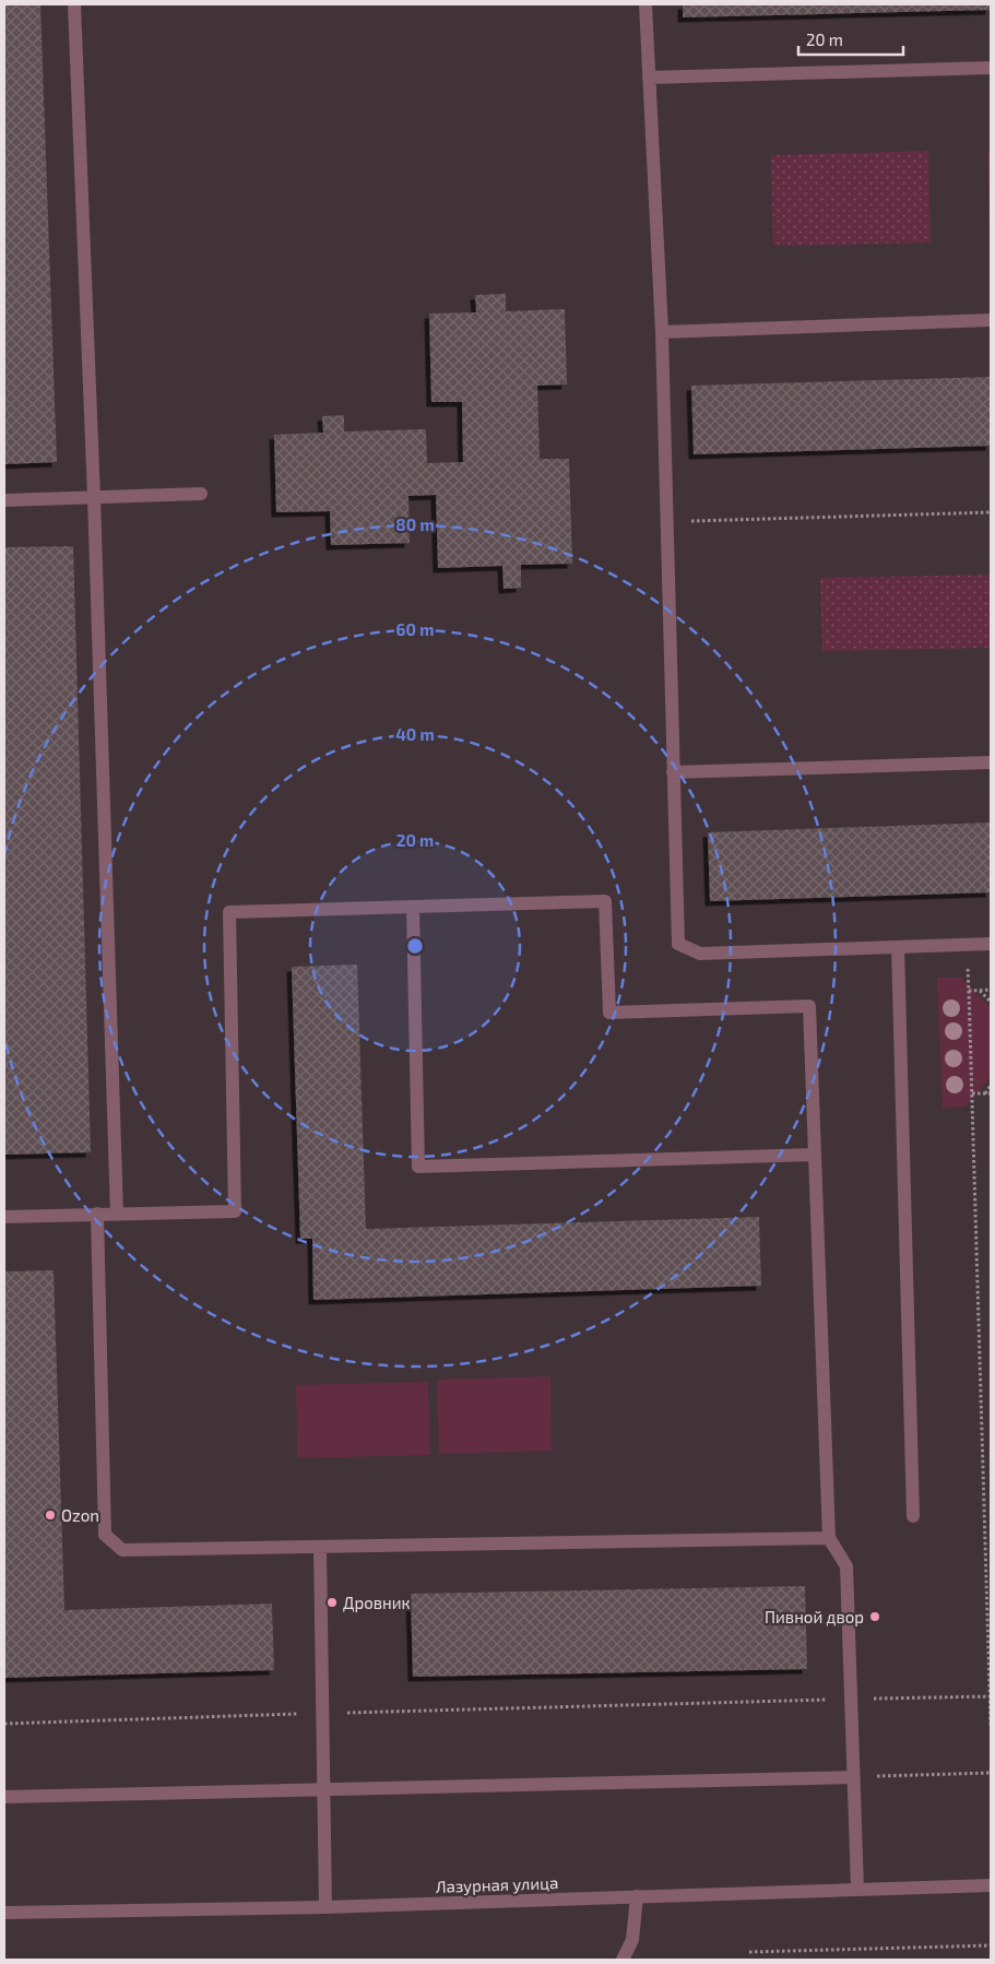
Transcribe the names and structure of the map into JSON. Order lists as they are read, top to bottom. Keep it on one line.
{"streets":{"street":["Лазурная улица"]},"places":["Ozon","Дровник","Пивной двор"],"scale_bar":"20 m","rings":["80 m","60 m","40 m","20 m"]}
